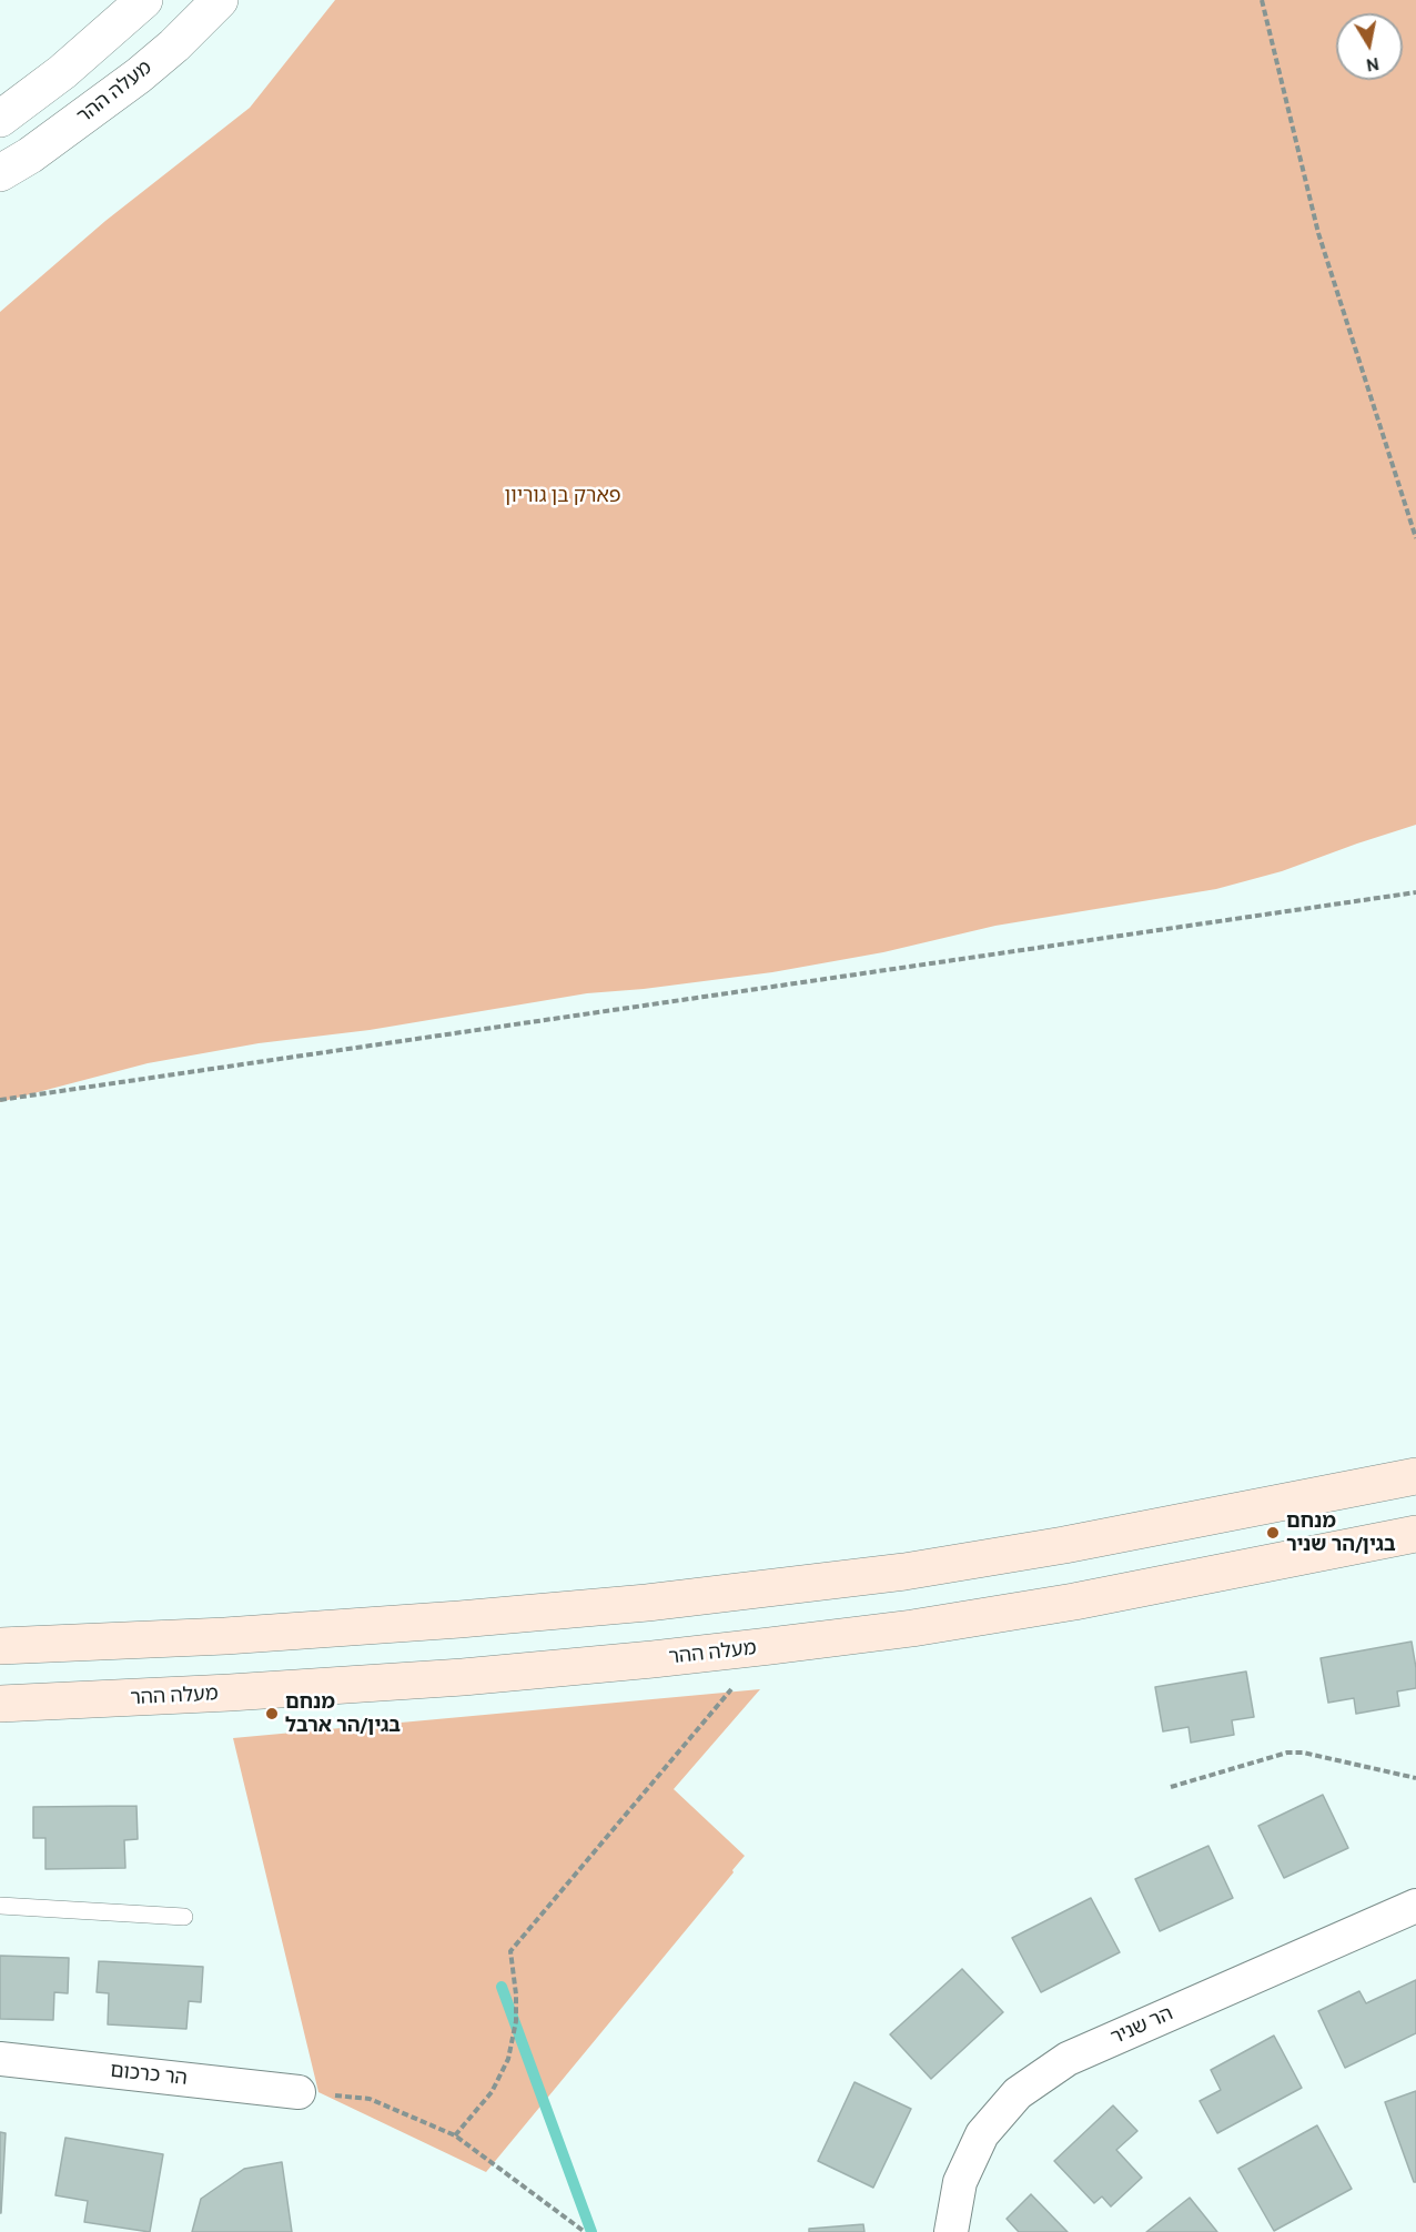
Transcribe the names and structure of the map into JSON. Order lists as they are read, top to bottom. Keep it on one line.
{"streets":{"main road":["מעלה ההר"],"street":["הר שניר","הר כרכום"]},"parks":["פארק בן גוריון"],"places":["מנחם בגין/הר שניר","מנחם בגין/הר ארבל"],"north":"bottom"}
